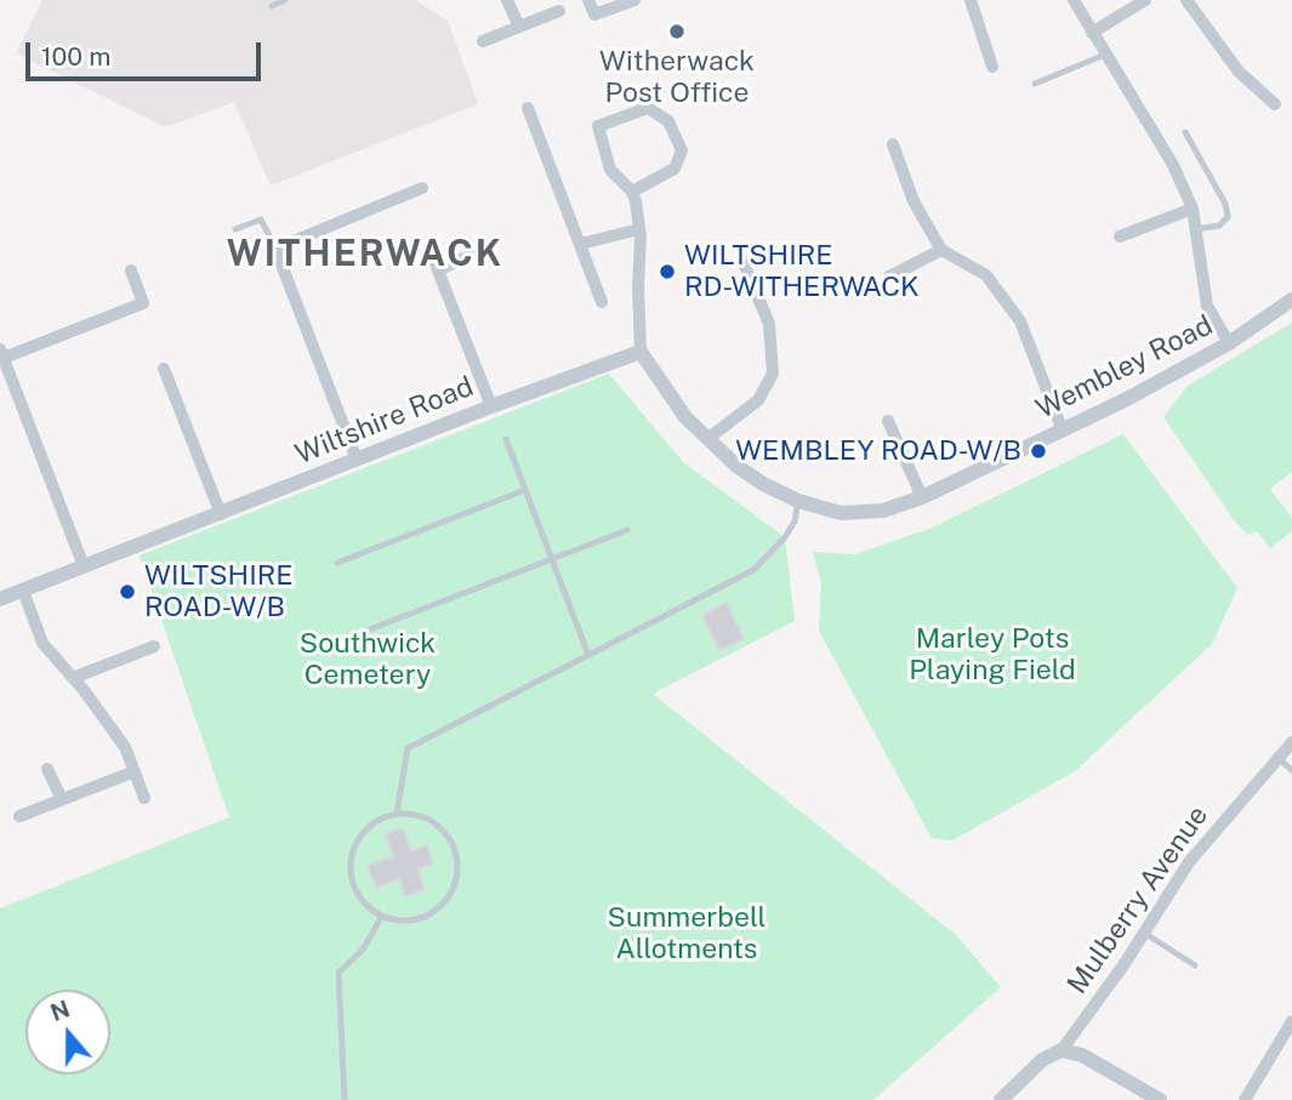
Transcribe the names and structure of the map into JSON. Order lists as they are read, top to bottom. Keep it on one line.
{"streets":{"street":["Wembley Road","Wiltshire Road","Mulberry Avenue"]},"crossings":[["Wembley Road","Wiltshire Road"]],"districts":["WITHERWACK"],"parks":["Marley Pots Playing Field","Southwick Cemetery","Summerbell Allotments"],"places":["Witherwack Post Office","WILTSHIRE RD-WITHERWACK","WEMBLEY ROAD-W/B","WILTSHIRE ROAD-W/B"],"scale_bar":"100 m","north":"top"}
